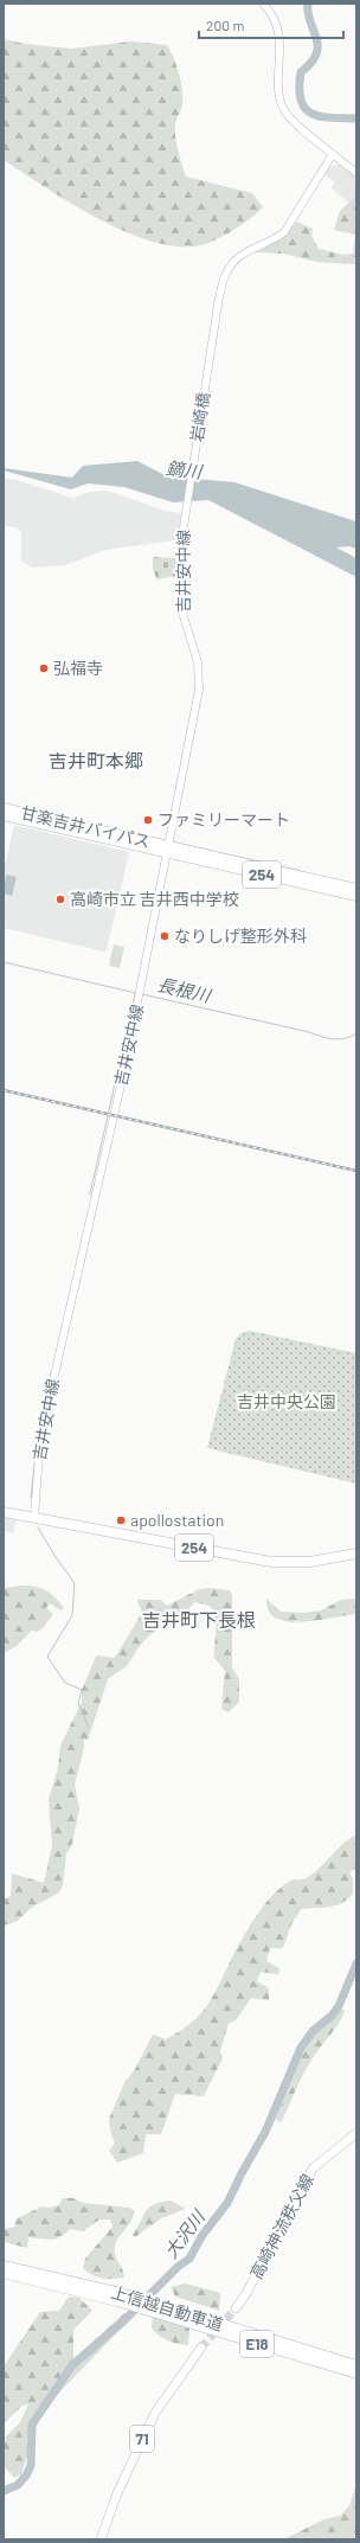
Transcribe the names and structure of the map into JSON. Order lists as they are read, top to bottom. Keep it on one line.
{"streets":{"highway":["甘楽吉井バイパス","254","上信越自動車道","E18"],"main road":["岩崎橋","吉井安中線","高崎神流秩父線","71"]},"crossings":[["岩崎橋","吉井安中線"],["吉井安中線","甘楽吉井バイパス"],["吉井安中線","254"],["甘楽吉井バイパス","254"]],"districts":["吉井町本郷","吉井町下長根"],"water":["鏑川","長根川","大沢川"],"parks":["吉井中央公園"],"places":["弘福寺","ファミリーマート","高崎市立 吉井西中学校","なりしげ整形外科","apollostation"],"scale_bar":"200 m"}
